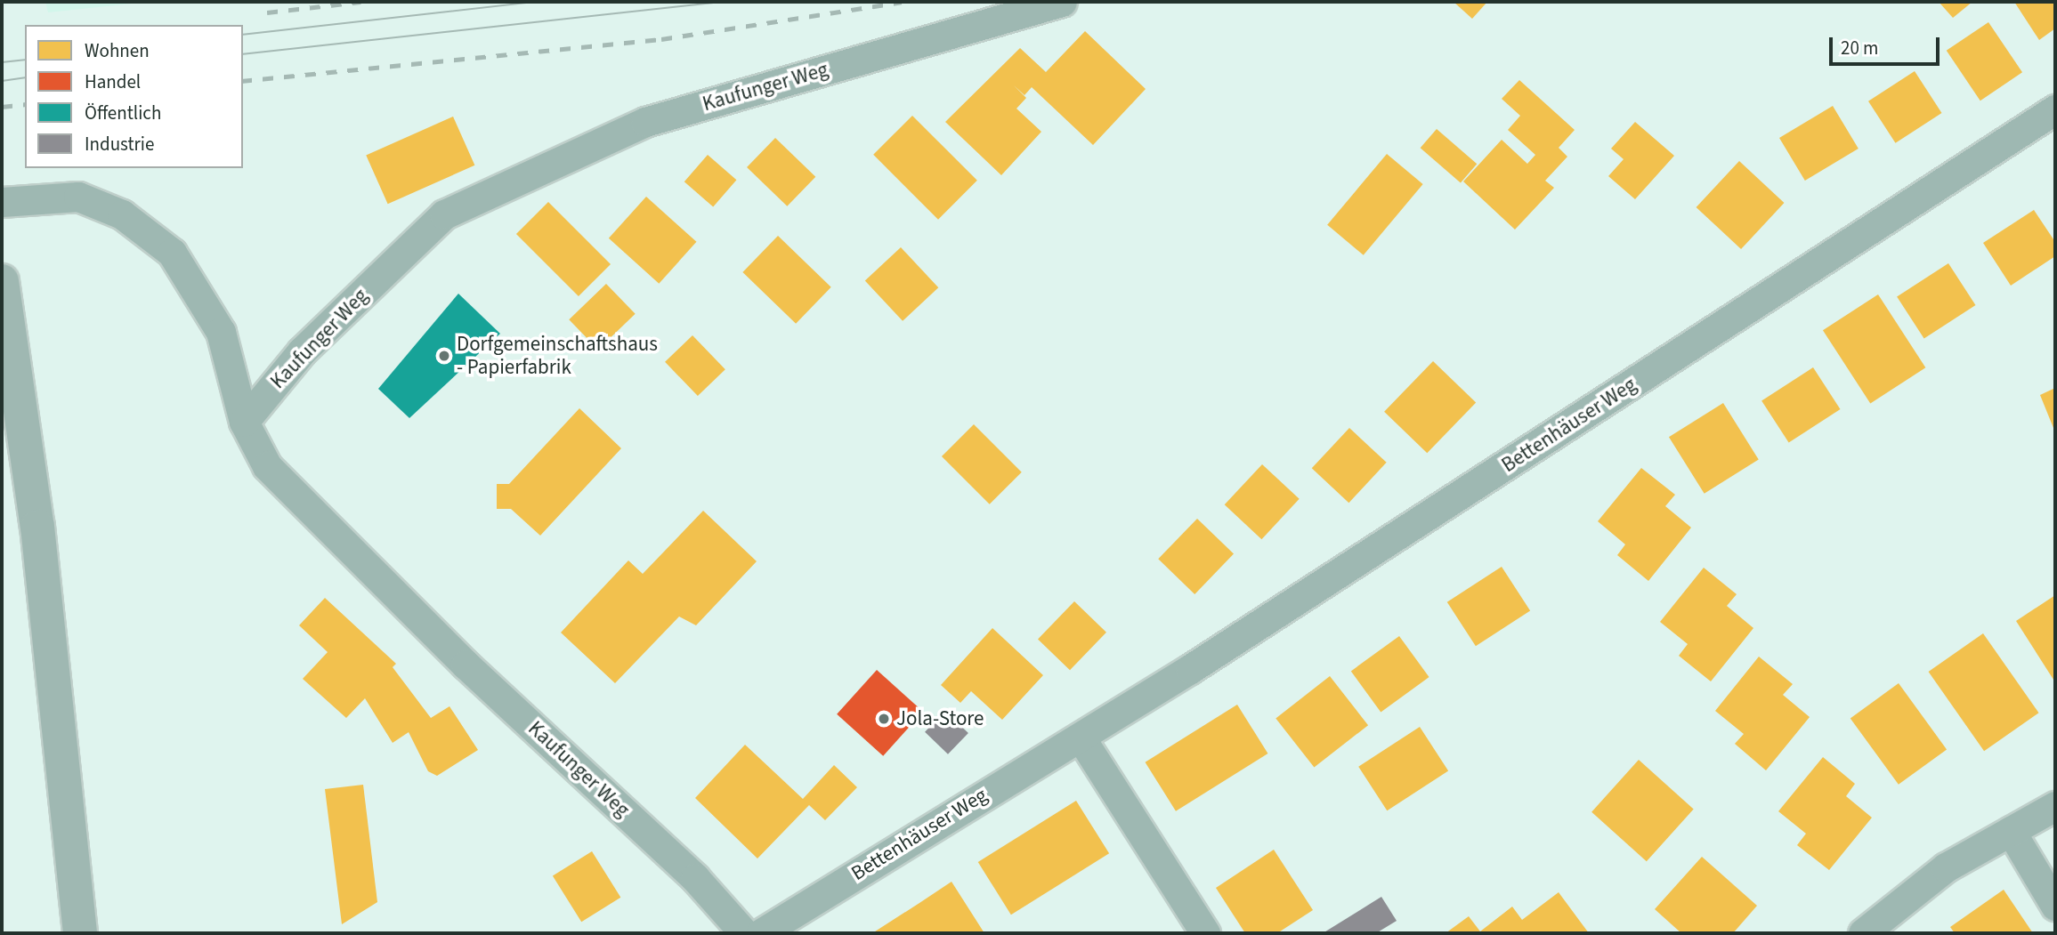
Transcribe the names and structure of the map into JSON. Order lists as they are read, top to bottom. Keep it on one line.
{"streets":{"street":["Kaufunger Weg","Bettenhäuser Weg"]},"places":["Dorfgemeinschaftshaus - Papierfabrik","Jola-Store"],"legend":["Wohnen","Handel","Öffentlich","Industrie"],"scale_bar":"20 m"}
